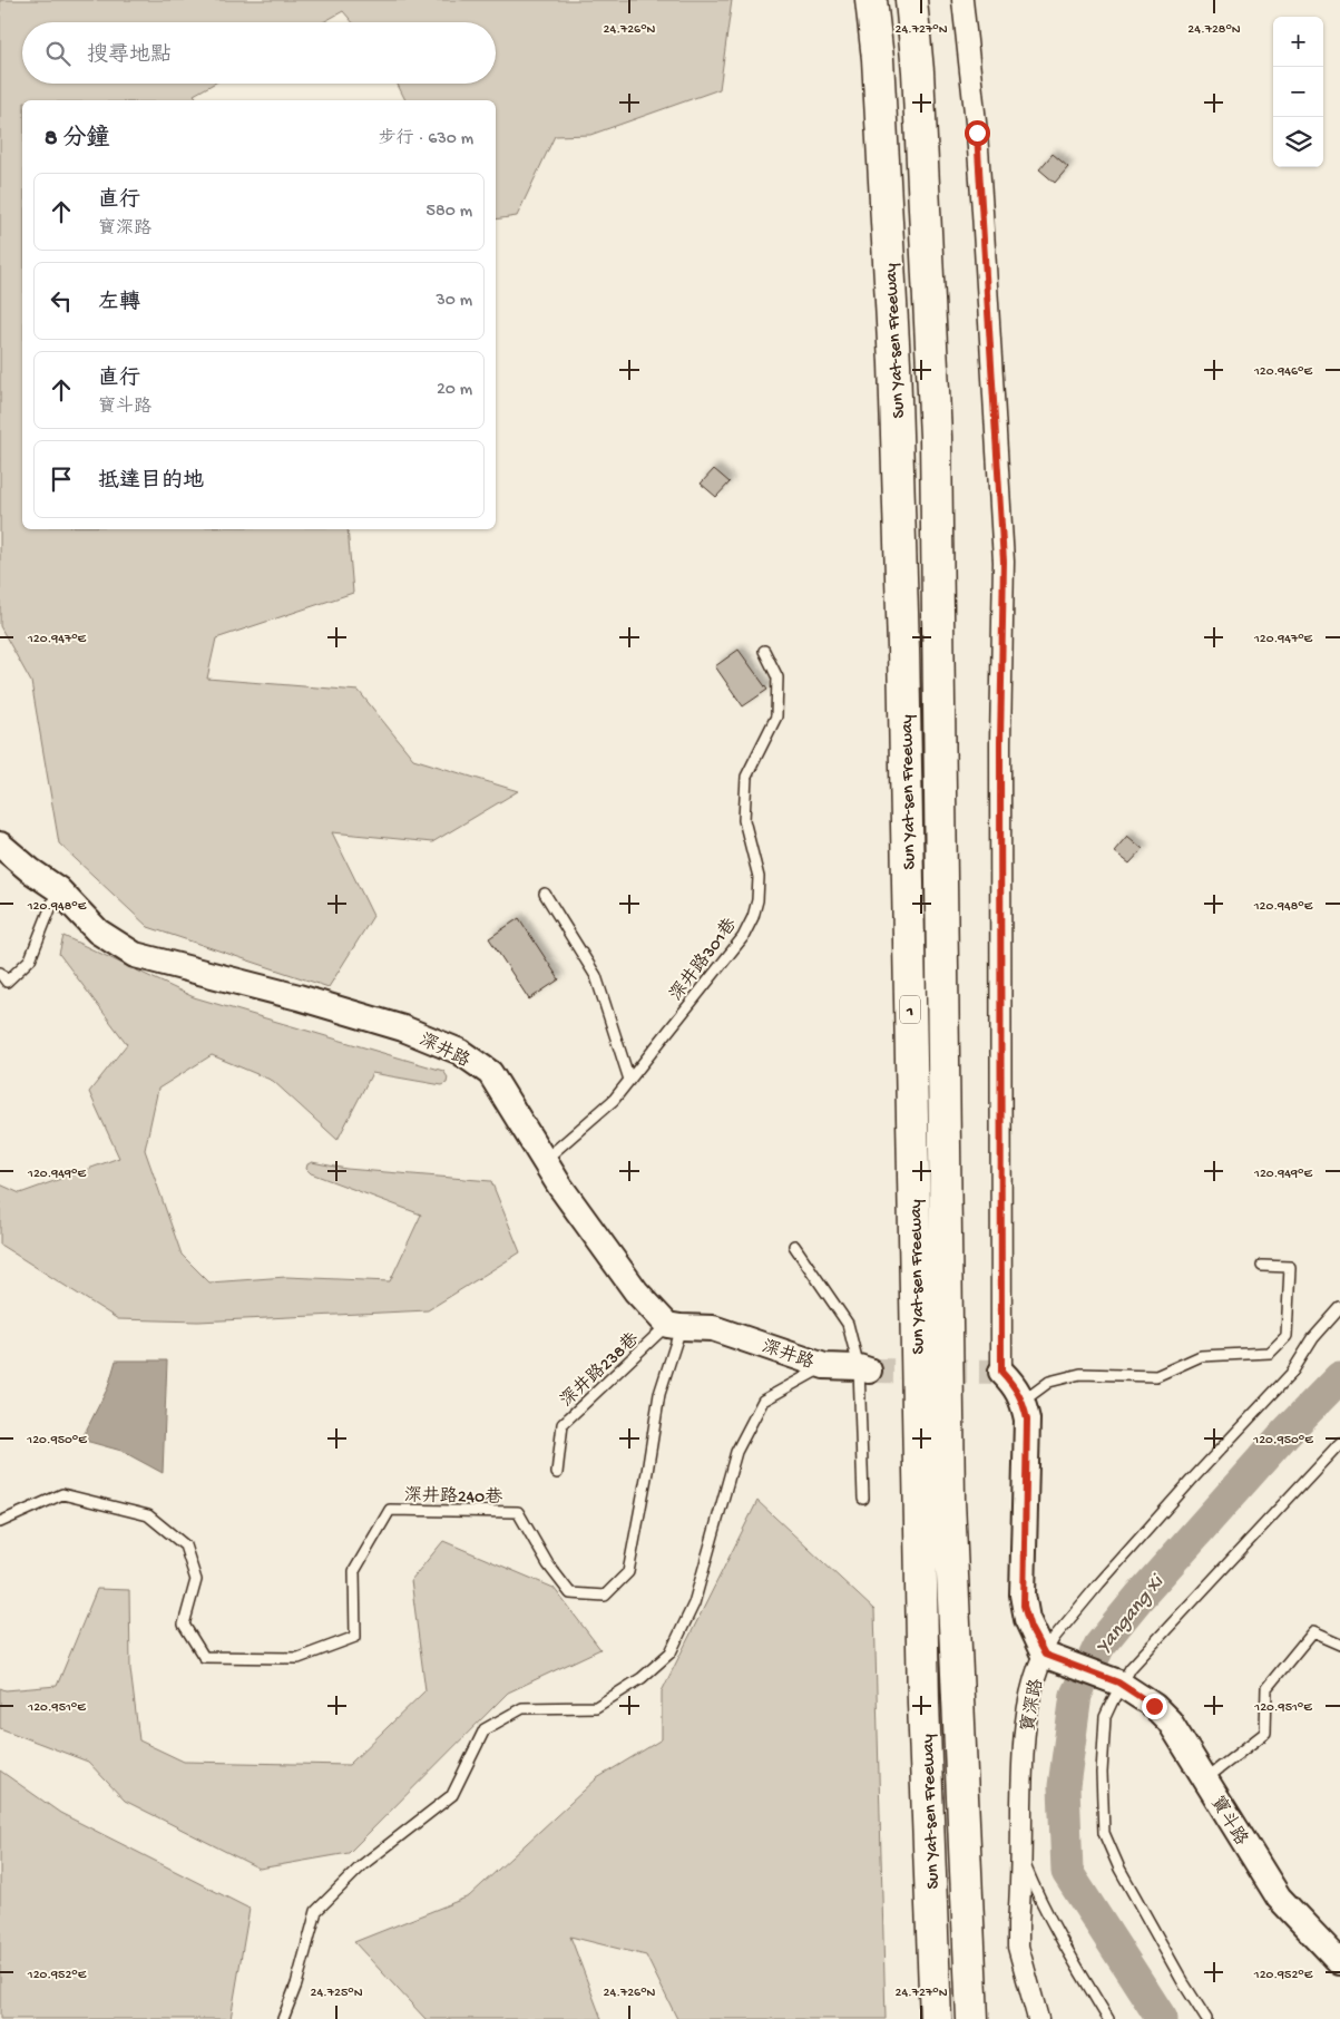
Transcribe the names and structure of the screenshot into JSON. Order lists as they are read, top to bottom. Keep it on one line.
{"streets":{"highway":["Sun Yat-sen Freeway","1"],"street":["深井路","寶深路","寶斗路"],"lane":["深井路301巷","深井路238巷","深井路240巷"]},"crossings":[["深井路301巷","深井路"],["深井路","深井路238巷"],["深井路","深井路240巷"],["深井路238巷","深井路240巷"],["寶深路","寶斗路"]],"water":["Yangang Xi"],"page":{"map_buttons":["+","−"],"search":"搜尋地點","heading":["8 分鐘","步行 · 630 m"],"list":[["直行","寶深路","580 m"],["左轉","30 m"],["直行","寶斗路","20 m"],"抵達目的地"]},"coordinates":["24.726°N","24.727°N","24.728°N","120.946°E","120.947°E","120.948°E","120.949°E","120.950°E","120.951°E","120.952°E","24.725°N"]}
